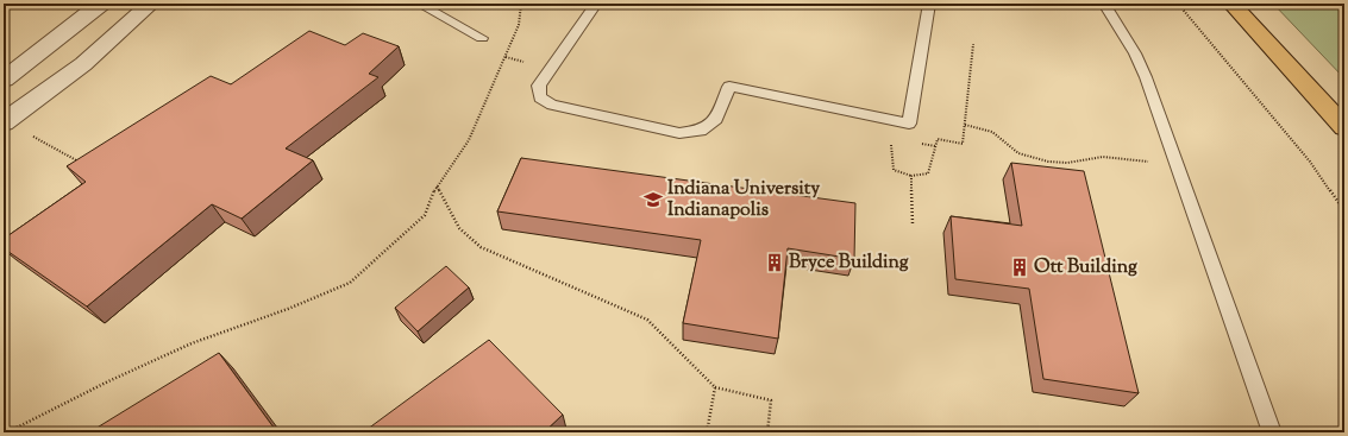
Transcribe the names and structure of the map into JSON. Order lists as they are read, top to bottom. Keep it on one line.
{"places":{"school or university":["Indiana University Indianapolis"],"building":["Bryce Building","Ott Building"]}}
